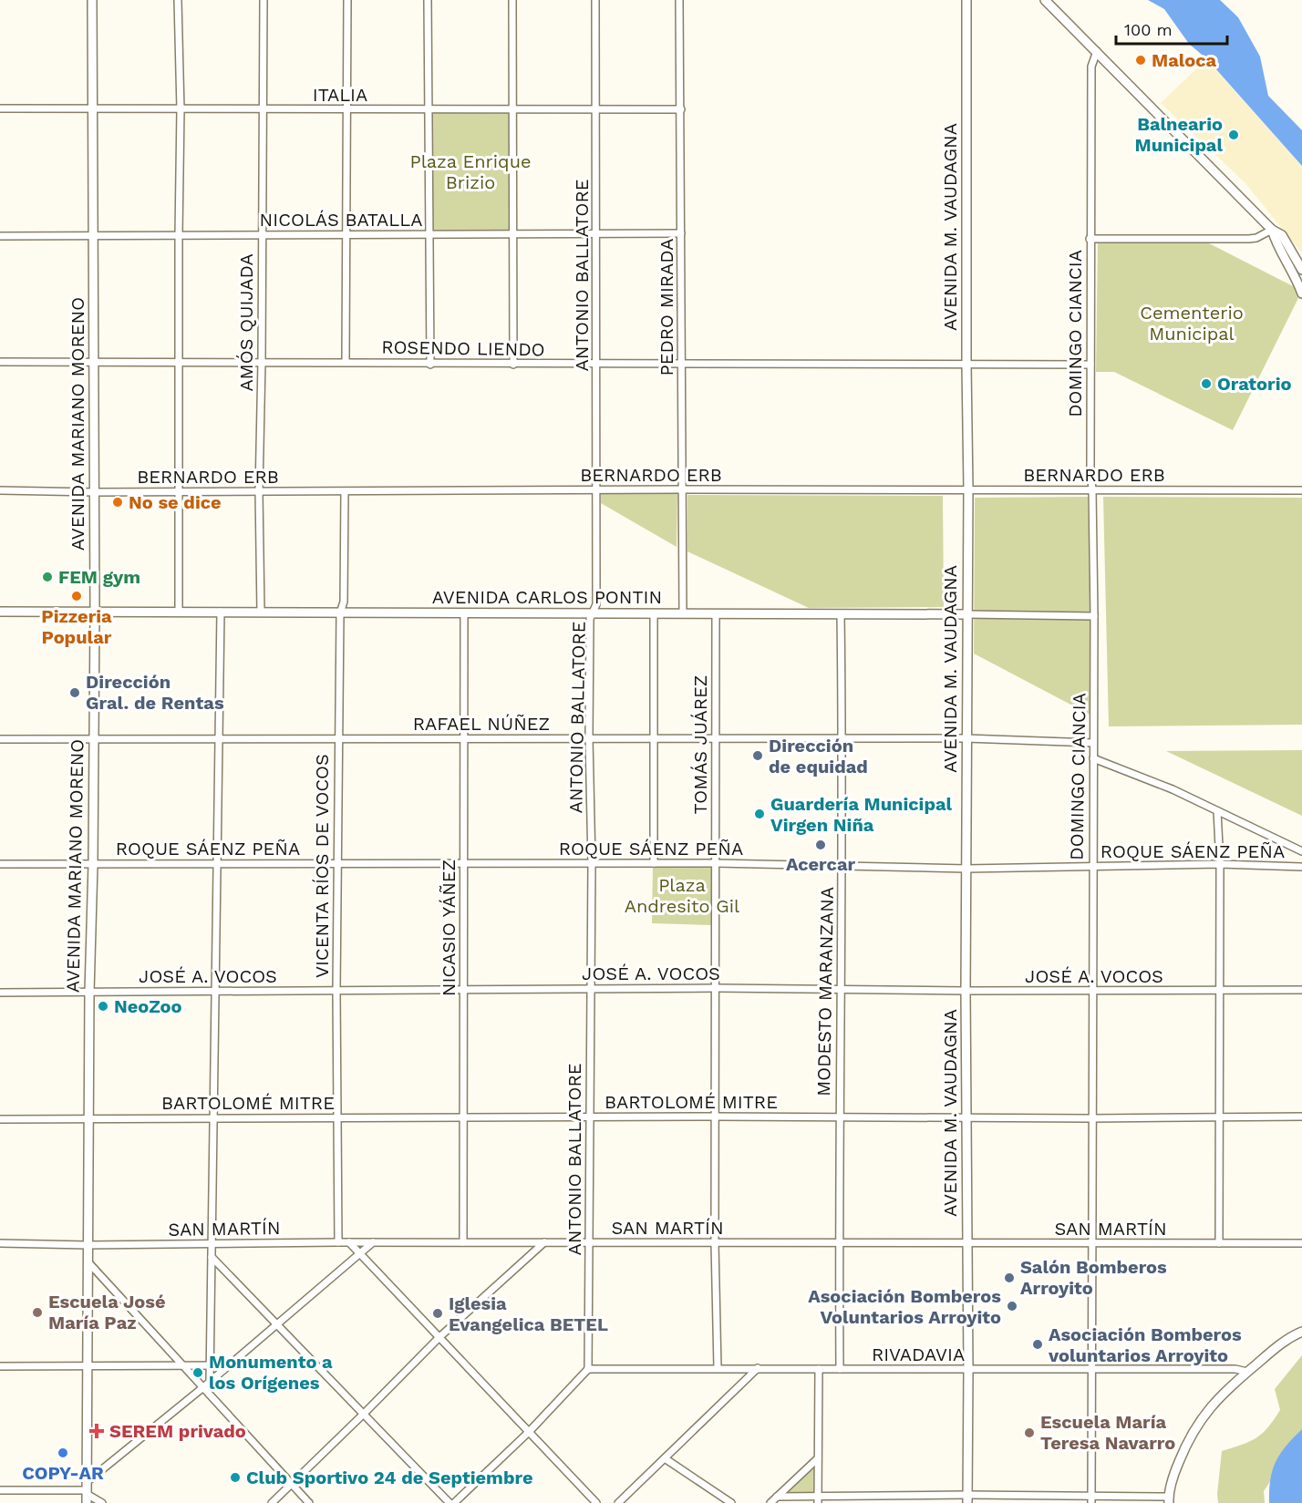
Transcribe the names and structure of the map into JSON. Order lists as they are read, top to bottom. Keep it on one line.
{"streets":{"main road":["AVENIDA M. VAUDAGNA","AVENIDA MARIANO MORENO","AVENIDA CARLOS PONTIN"],"street":["ITALIA","NICOLÁS BATALLA","ANTONIO BALLATORE","PEDRO MIRADA","AMÓS QUIJADA","DOMINGO CIANCIA","ROSENDO LIENDO","BERNARDO ERB","RAFAEL NÚÑEZ","TOMÁS JUÁREZ","ROQUE SÁENZ PEÑA","VICENTA RÍOS DE VOCOS","NICASIO YÁÑEZ","JOSÉ A. VOCOS","MODESTO MARANZANA","BARTOLOMÉ MITRE","SAN MARTÍN","RIVADAVIA"]},"crossings":[["ITALIA","ANTONIO BALLATORE"],["ITALIA","PEDRO MIRADA"],["ITALIA","AMÓS QUIJADA"],["ITALIA","AVENIDA MARIANO MORENO"],["NICOLÁS BATALLA","ANTONIO BALLATORE"],["NICOLÁS BATALLA","PEDRO MIRADA"],["NICOLÁS BATALLA","AMÓS QUIJADA"],["NICOLÁS BATALLA","AVENIDA MARIANO MORENO"],["AVENIDA M. VAUDAGNA","ROSENDO LIENDO"],["AVENIDA M. VAUDAGNA","BERNARDO ERB"],["AVENIDA M. VAUDAGNA","AVENIDA CARLOS PONTIN"],["AVENIDA M. VAUDAGNA","RAFAEL NÚÑEZ"],["AVENIDA M. VAUDAGNA","ROQUE SÁENZ PEÑA"],["AVENIDA M. VAUDAGNA","JOSÉ A. VOCOS"],["AVENIDA M. VAUDAGNA","BARTOLOMÉ MITRE"],["AVENIDA M. VAUDAGNA","SAN MARTÍN"],["AVENIDA M. VAUDAGNA","RIVADAVIA"],["ANTONIO BALLATORE","ROSENDO LIENDO"],["ANTONIO BALLATORE","BERNARDO ERB"],["ANTONIO BALLATORE","AVENIDA CARLOS PONTIN"],["ANTONIO BALLATORE","RAFAEL NÚÑEZ"],["ANTONIO BALLATORE","ROQUE SÁENZ PEÑA"],["ANTONIO BALLATORE","JOSÉ A. VOCOS"],["ANTONIO BALLATORE","BARTOLOMÉ MITRE"],["ANTONIO BALLATORE","SAN MARTÍN"],["ANTONIO BALLATORE","RIVADAVIA"],["PEDRO MIRADA","ROSENDO LIENDO"],["PEDRO MIRADA","BERNARDO ERB"],["PEDRO MIRADA","AVENIDA CARLOS PONTIN"],["AMÓS QUIJADA","ROSENDO LIENDO"],["AMÓS QUIJADA","BERNARDO ERB"],["AMÓS QUIJADA","AVENIDA CARLOS PONTIN"],["DOMINGO CIANCIA","ROSENDO LIENDO"],["DOMINGO CIANCIA","BERNARDO ERB"],["DOMINGO CIANCIA","AVENIDA CARLOS PONTIN"],["DOMINGO CIANCIA","RAFAEL NÚÑEZ"],["DOMINGO CIANCIA","ROQUE SÁENZ PEÑA"],["DOMINGO CIANCIA","JOSÉ A. VOCOS"],["DOMINGO CIANCIA","BARTOLOMÉ MITRE"],["DOMINGO CIANCIA","SAN MARTÍN"],["DOMINGO CIANCIA","RIVADAVIA"],["ROSENDO LIENDO","AVENIDA MARIANO MORENO"],["AVENIDA MARIANO MORENO","BERNARDO ERB"],["AVENIDA MARIANO MORENO","AVENIDA CARLOS PONTIN"],["AVENIDA MARIANO MORENO","RAFAEL NÚÑEZ"],["AVENIDA MARIANO MORENO","ROQUE SÁENZ PEÑA"],["AVENIDA MARIANO MORENO","JOSÉ A. VOCOS"],["AVENIDA MARIANO MORENO","BARTOLOMÉ MITRE"],["AVENIDA MARIANO MORENO","SAN MARTÍN"],["BERNARDO ERB","VICENTA RÍOS DE VOCOS"],["AVENIDA CARLOS PONTIN","TOMÁS JUÁREZ"],["AVENIDA CARLOS PONTIN","VICENTA RÍOS DE VOCOS"],["AVENIDA CARLOS PONTIN","NICASIO YÁÑEZ"],["AVENIDA CARLOS PONTIN","MODESTO MARANZANA"],["RAFAEL NÚÑEZ","TOMÁS JUÁREZ"],["RAFAEL NÚÑEZ","VICENTA RÍOS DE VOCOS"],["RAFAEL NÚÑEZ","NICASIO YÁÑEZ"],["RAFAEL NÚÑEZ","MODESTO MARANZANA"],["TOMÁS JUÁREZ","ROQUE SÁENZ PEÑA"],["TOMÁS JUÁREZ","JOSÉ A. VOCOS"],["TOMÁS JUÁREZ","BARTOLOMÉ MITRE"],["TOMÁS JUÁREZ","SAN MARTÍN"],["TOMÁS JUÁREZ","RIVADAVIA"],["ROQUE SÁENZ PEÑA","VICENTA RÍOS DE VOCOS"],["ROQUE SÁENZ PEÑA","NICASIO YÁÑEZ"],["ROQUE SÁENZ PEÑA","MODESTO MARANZANA"],["VICENTA RÍOS DE VOCOS","JOSÉ A. VOCOS"],["VICENTA RÍOS DE VOCOS","BARTOLOMÉ MITRE"],["VICENTA RÍOS DE VOCOS","SAN MARTÍN"],["NICASIO YÁÑEZ","JOSÉ A. VOCOS"],["NICASIO YÁÑEZ","BARTOLOMÉ MITRE"],["NICASIO YÁÑEZ","SAN MARTÍN"],["JOSÉ A. VOCOS","MODESTO MARANZANA"],["MODESTO MARANZANA","BARTOLOMÉ MITRE"],["MODESTO MARANZANA","SAN MARTÍN"],["MODESTO MARANZANA","RIVADAVIA"]],"parks":["Plaza Enrique Brizio","Cementerio Municipal","Plaza Andresito Gil"],"places":{"other":["Maloca","Balneario Municipal","Oratorio","No se dice","FEM gym","Pizzeria Popular","Dirección Gral. de Rentas","Dirección de equidad","Guardería Municipal Virgen Niña","Acercar","NeoZoo","Salón Bomberos Arroyito","Asociación Bomberos Voluntarios Arroyito","Escuela José María Paz","Iglesia Evangelica BETEL","Asociación Bomberos voluntarios Arroyito","Monumento a los Orígenes","Escuela María Teresa Navarro","COPY-AR","Club Sportivo 24 de Septiembre"],"health":["SEREM privado"]},"scale_bar":"100 m"}
